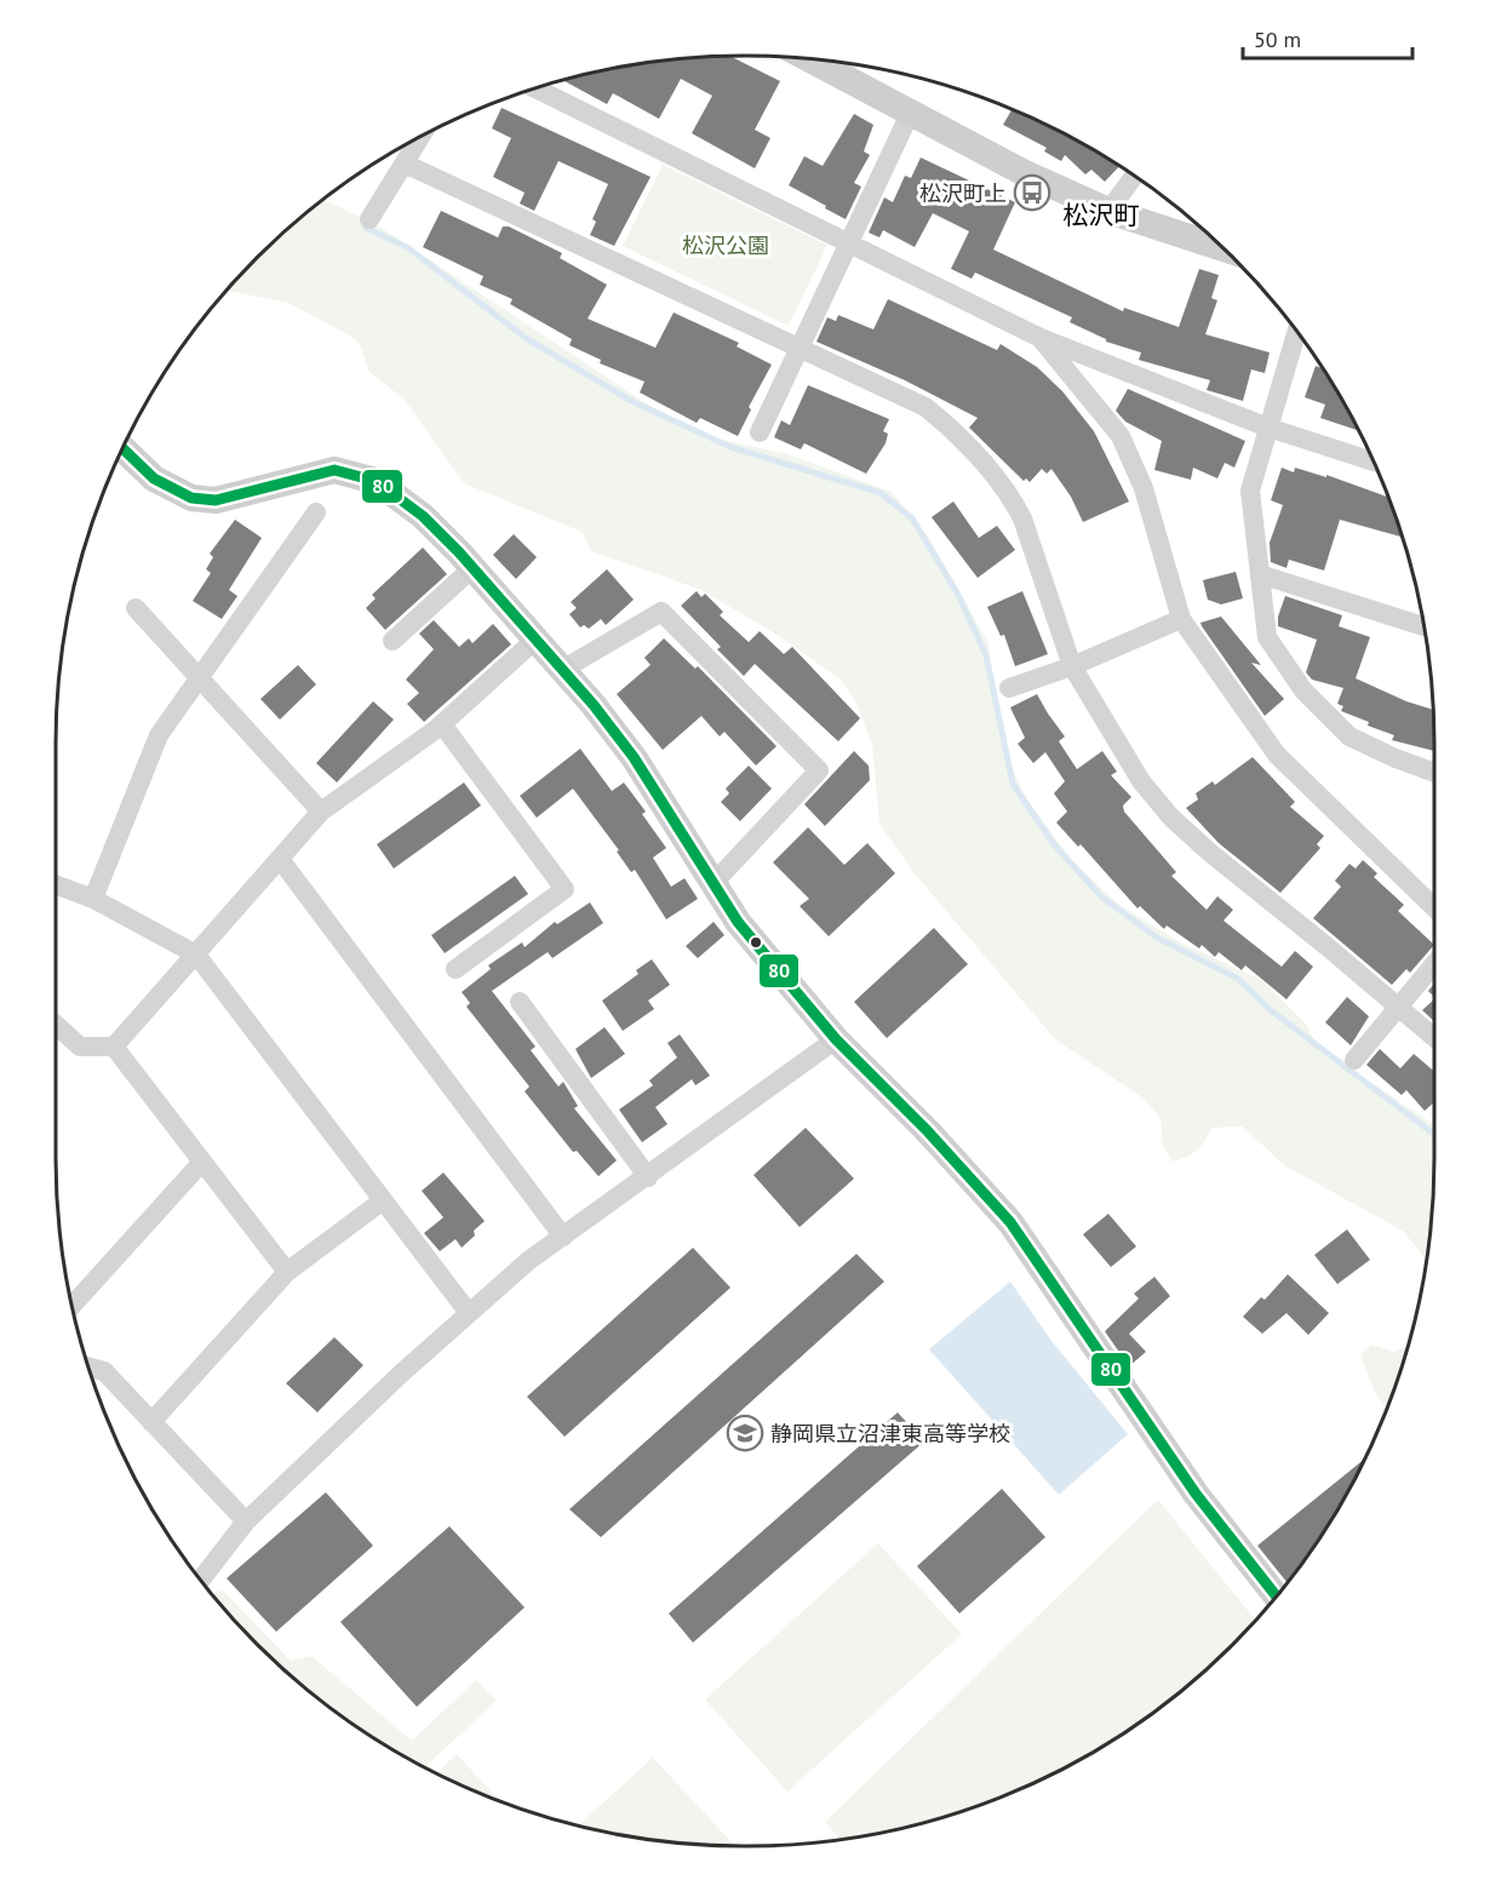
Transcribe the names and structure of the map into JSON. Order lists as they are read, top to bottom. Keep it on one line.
{"districts":["松沢町"],"parks":["松沢公園"],"places":{"bus stop":["松沢町上"],"school or university":["静岡県立沼津東高等学校"]},"lines":["transit line 80"],"scale_bar":"50 m"}
